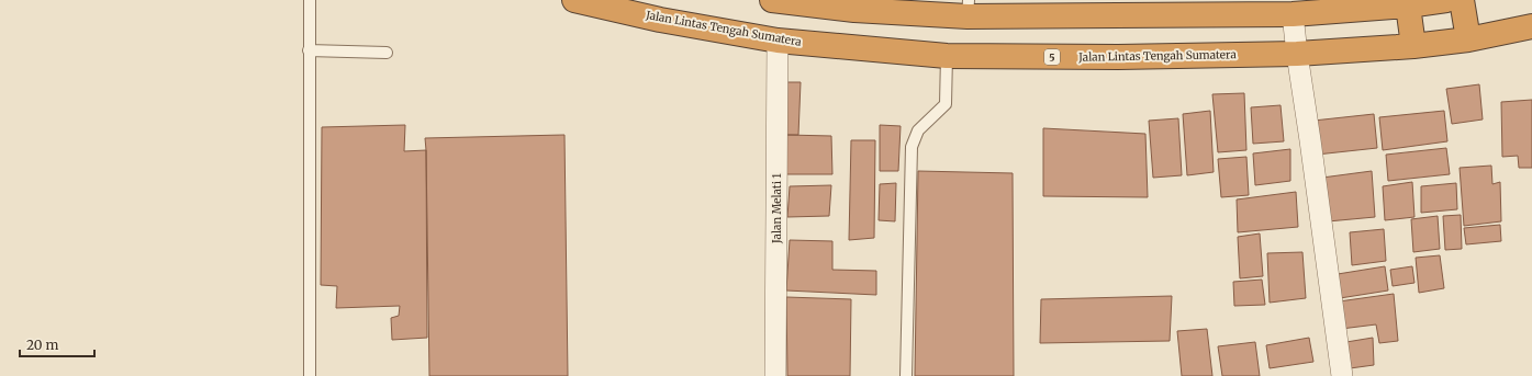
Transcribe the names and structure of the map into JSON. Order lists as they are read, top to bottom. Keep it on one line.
{"streets":{"highway":["Jalan Lintas Tengah Sumatera","5"],"street":["Jalan Melati 1"]},"crossings":[["Jalan Lintas Tengah Sumatera","Jalan Melati 1"]],"scale_bar":"20 m"}
